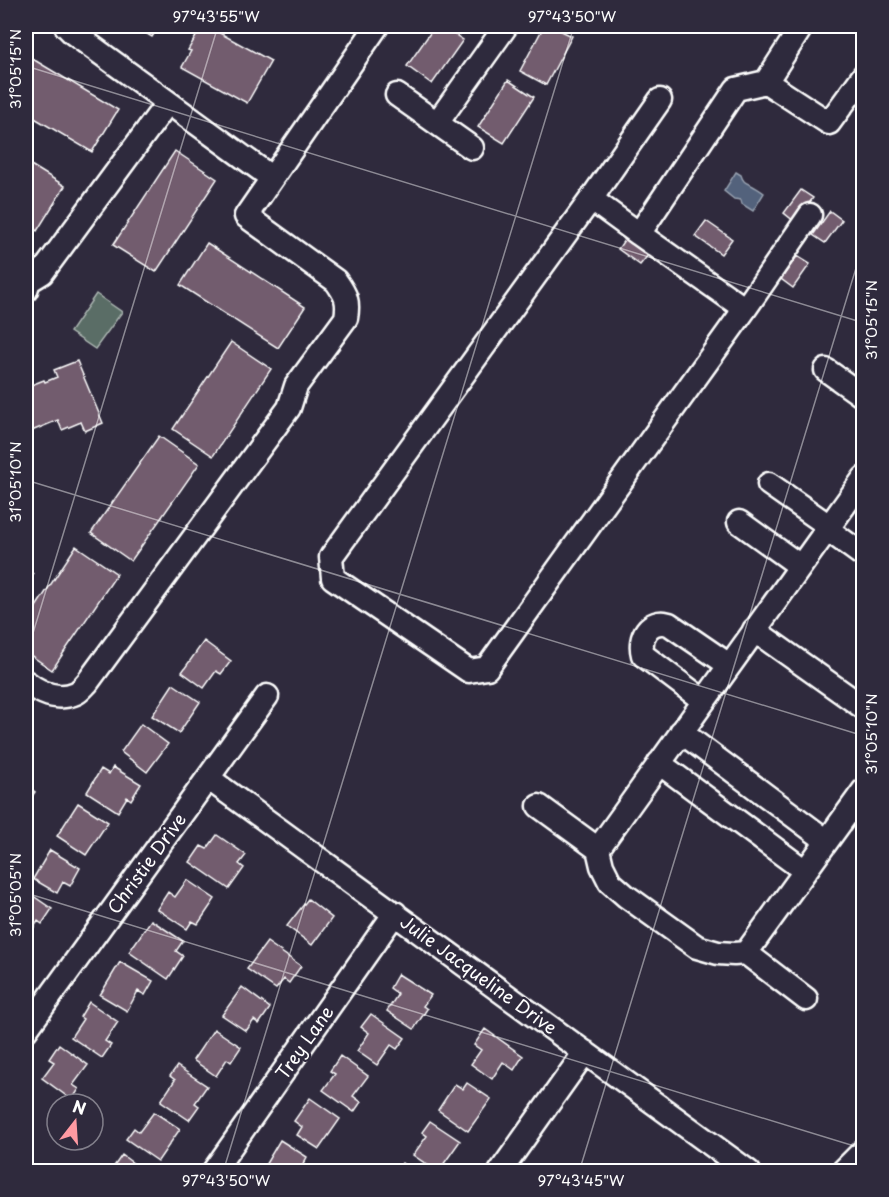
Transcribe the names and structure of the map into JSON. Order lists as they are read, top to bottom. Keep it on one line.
{"streets":{"street":["Christie Drive","Julie Jacqueline Drive","Trey Lane"]},"crossings":[["Christie Drive","Julie Jacqueline Drive"],["Julie Jacqueline Drive","Trey Lane"]],"north":"top","coordinates":["97°43'55\"W","97°43'50\"W","31°05'15\"N","31°05'10\"N","31°05'05\"N","97°43'45\"W"]}
